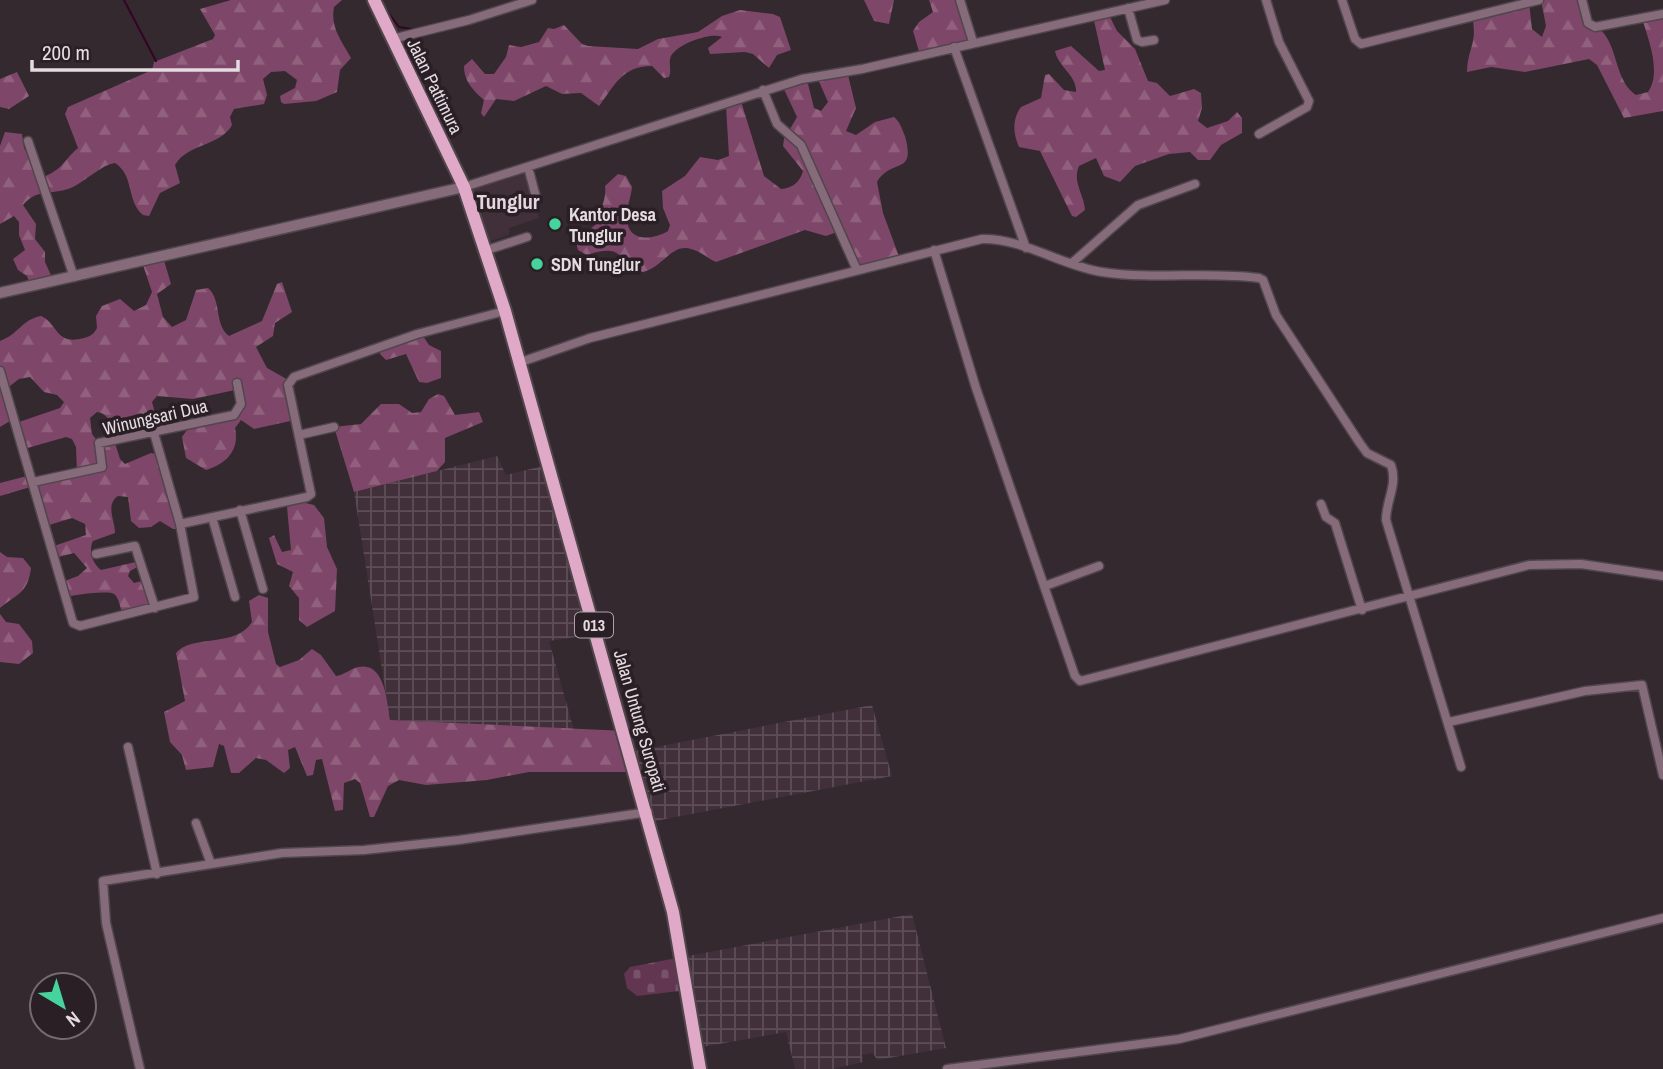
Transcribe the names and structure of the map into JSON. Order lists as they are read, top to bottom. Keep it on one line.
{"streets":{"main road":["Jalan Pattimura","013","Jalan Untung Suropati"],"street":["Winungsari Dua"]},"crossings":[["Jalan Pattimura","Jalan Untung Suropati"]],"districts":["Tunglur"],"places":["Kantor Desa Tunglur","SDN Tunglur"],"scale_bar":"200 m","north":"bottom right"}
